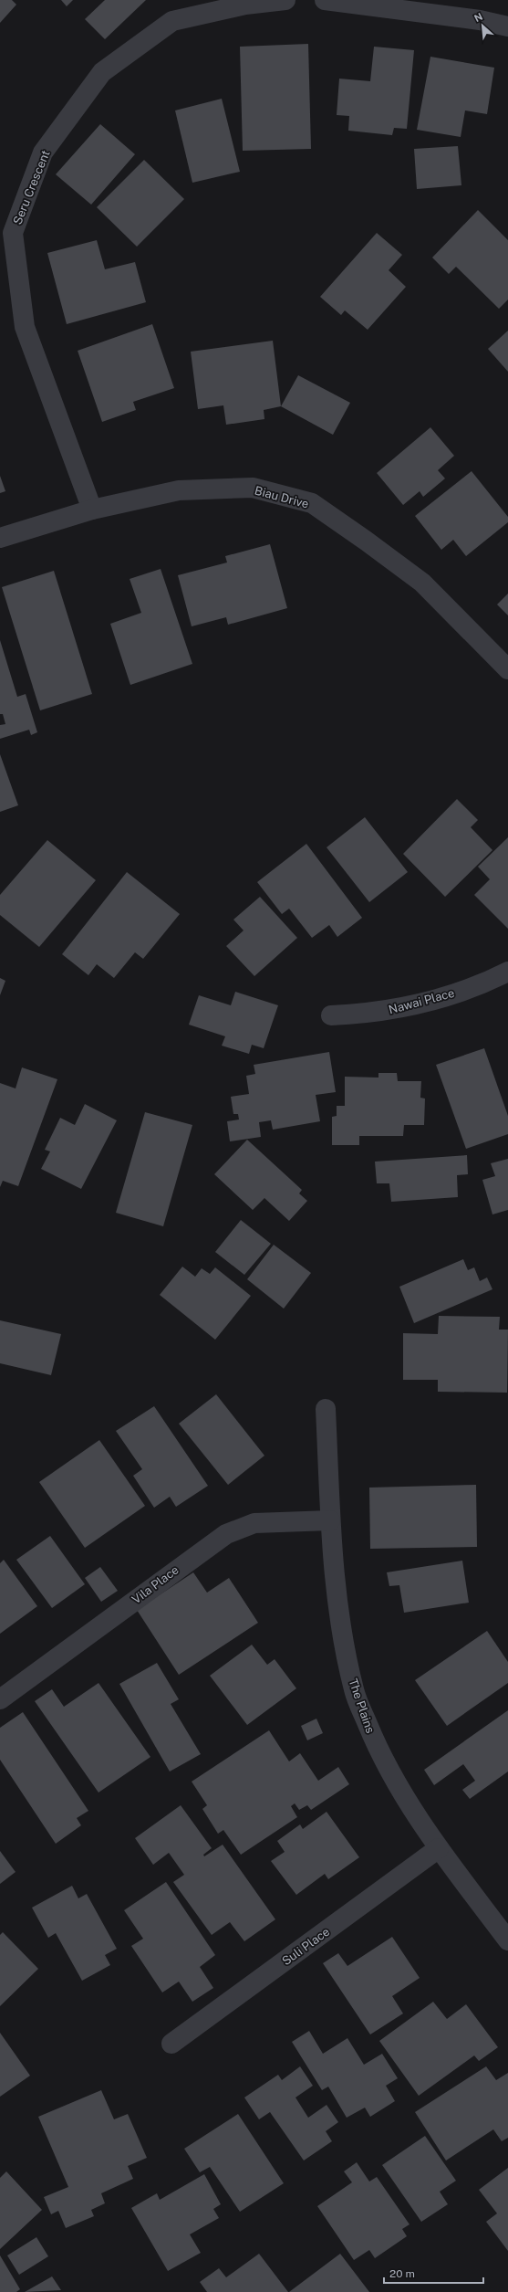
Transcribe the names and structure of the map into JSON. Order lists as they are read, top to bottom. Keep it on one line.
{"streets":{"street":["Seru Crescent","Biau Drive","Nawai Place","Vila Place","The Plains","Suli Place"]},"crossings":[["Seru Crescent","Biau Drive"],["Vila Place","The Plains"],["The Plains","Suli Place"]],"scale_bar":"20 m","north":"top left"}
